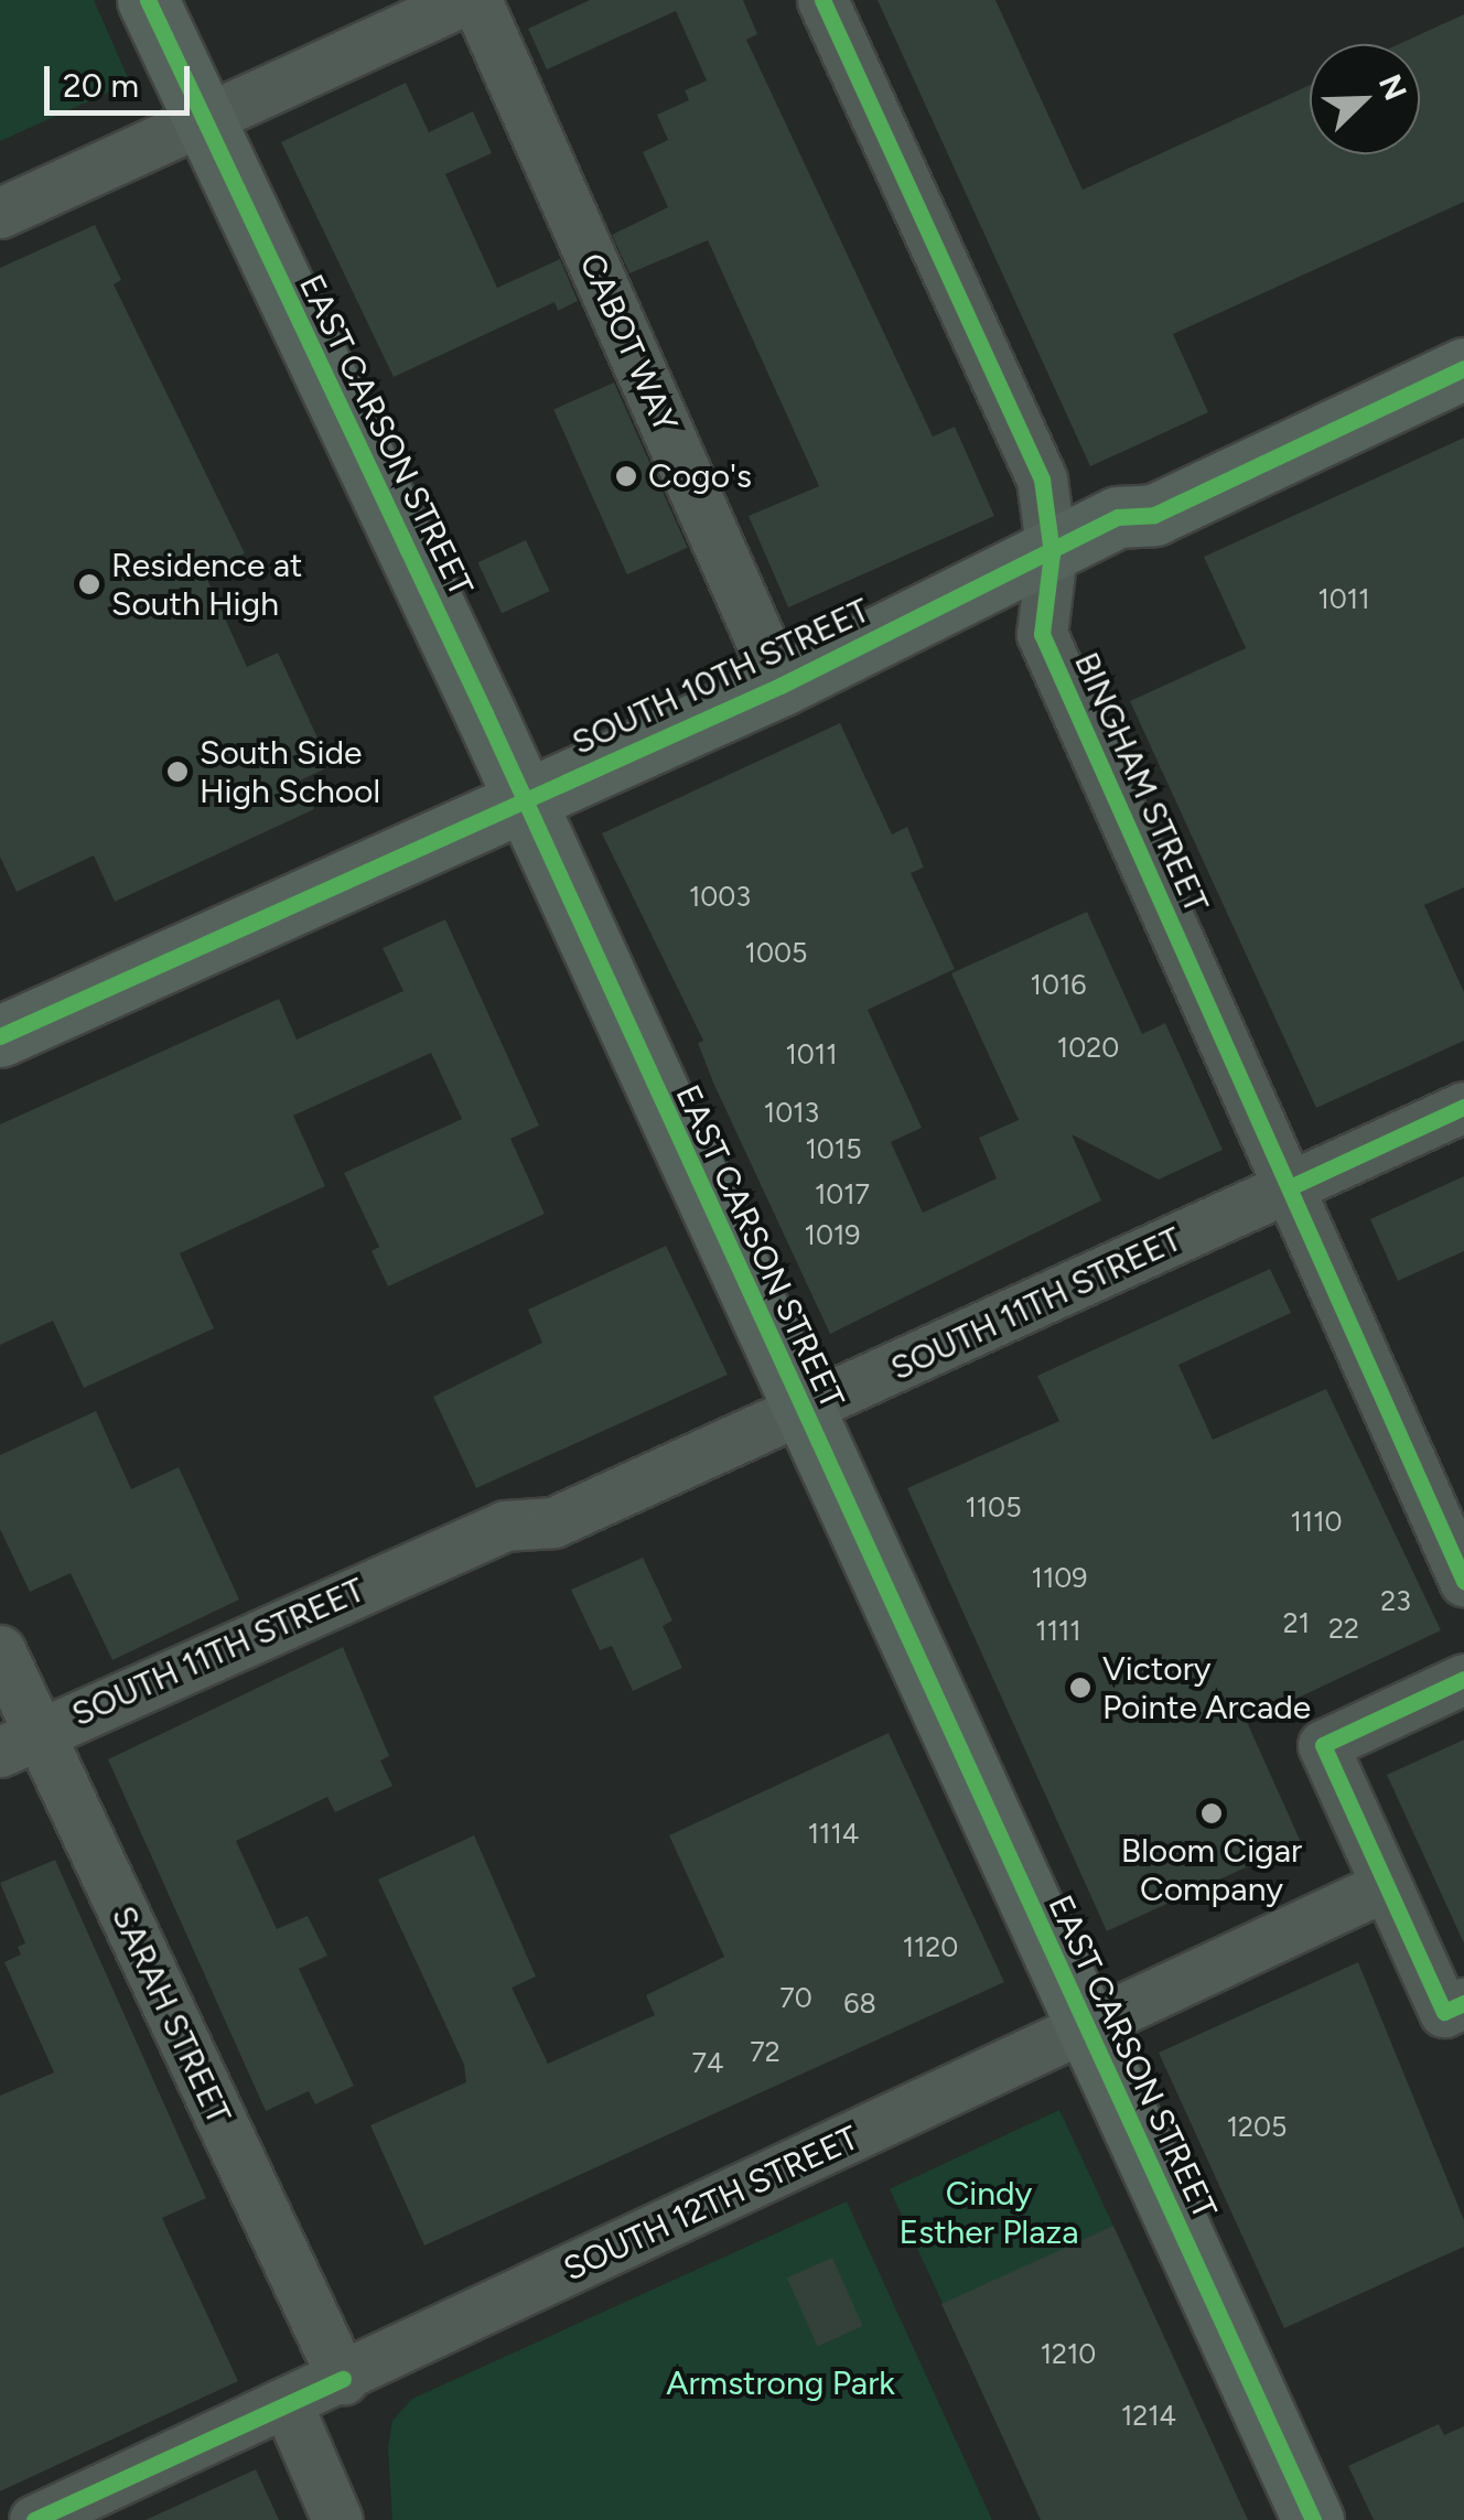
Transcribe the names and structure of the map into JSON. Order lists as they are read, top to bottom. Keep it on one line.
{"streets":{"main road":["EAST CARSON STREET","SOUTH 10TH STREET"],"street":["CABOT WAY","BINGHAM STREET","SOUTH 11TH STREET","SARAH STREET","SOUTH 12TH STREET"]},"crossings":[["CABOT WAY","SOUTH 10TH STREET"],["EAST CARSON STREET","SOUTH 10TH STREET"],["EAST CARSON STREET","SOUTH 11TH STREET"],["EAST CARSON STREET","SOUTH 12TH STREET"],["SOUTH 10TH STREET","BINGHAM STREET"],["BINGHAM STREET","SOUTH 11TH STREET"],["SOUTH 11TH STREET","SARAH STREET"],["SARAH STREET","SOUTH 12TH STREET"]],"parks":["Cindy Esther Plaza","Armstrong Park"],"places":["Cogo's","Residence at South High","South Side High School","Victory Pointe Arcade","Bloom Cigar Company"],"house_numbers":["1011","1003","1005","1016","1020","1011","1013","1015","1017","1019","1105","1110","1109","23","21","22","1111","1114","1120","70","68","72","74","1205","1210","1214"],"scale_bar":"20 m","north":"top right"}
